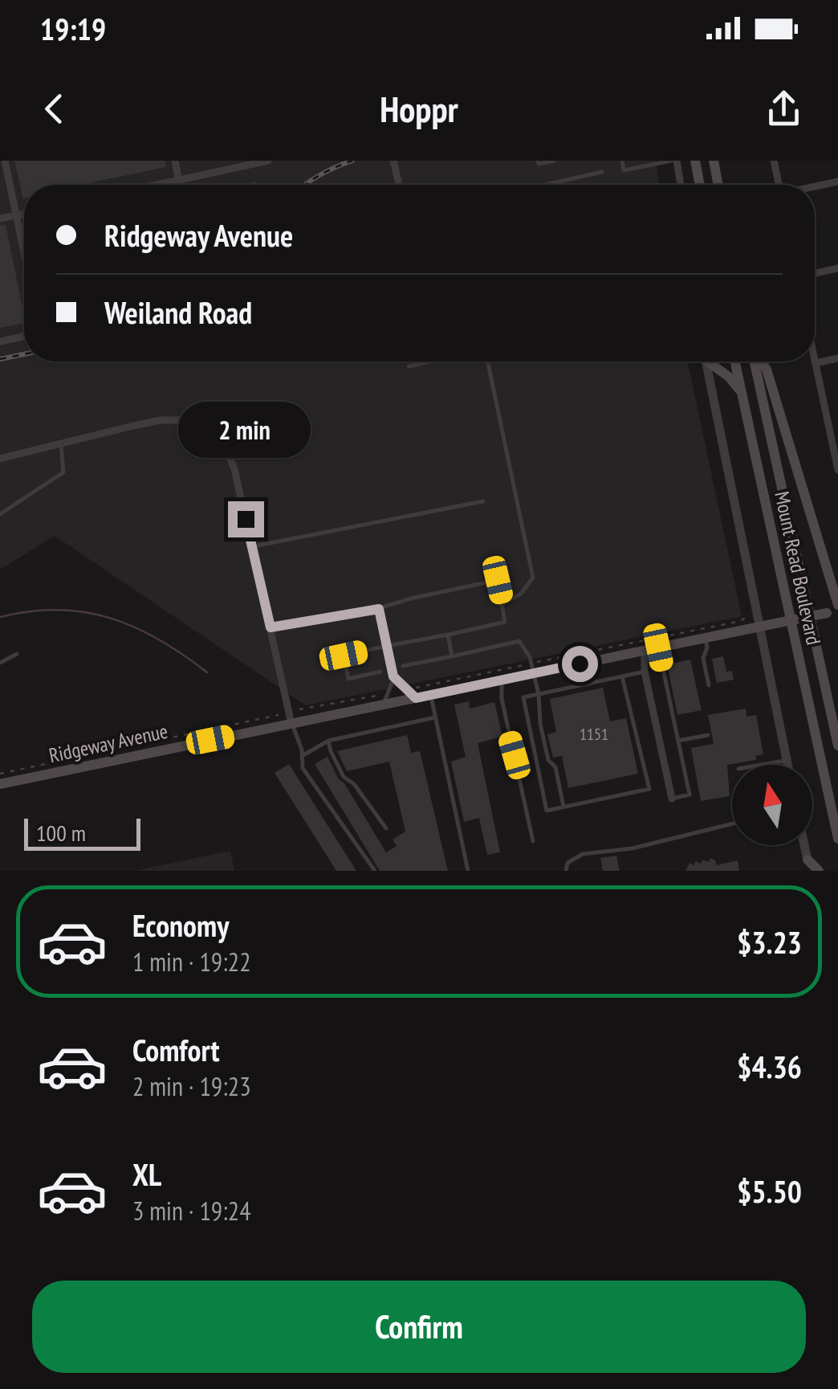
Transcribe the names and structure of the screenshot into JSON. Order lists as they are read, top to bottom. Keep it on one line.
{"streets":{"main road":["Mount Read Boulevard","Ridgeway Avenue"]},"house_numbers":["1151"],"scale_bar":"100 m","north":"top","page":{"status":"19:19","header":"Hoppr","banner":["Ridgeway Avenue","Weiland Road"],"bubble":"2 min","scale":"100 m","list":[{"name":"Economy","note":"1 min · 19:22","value":"$3.23"},{"name":"Comfort","note":"2 min · 19:23","value":"$4.36"},{"name":"XL","note":"3 min · 19:24","value":"$5.50"}],"buttons":"Confirm"}}
